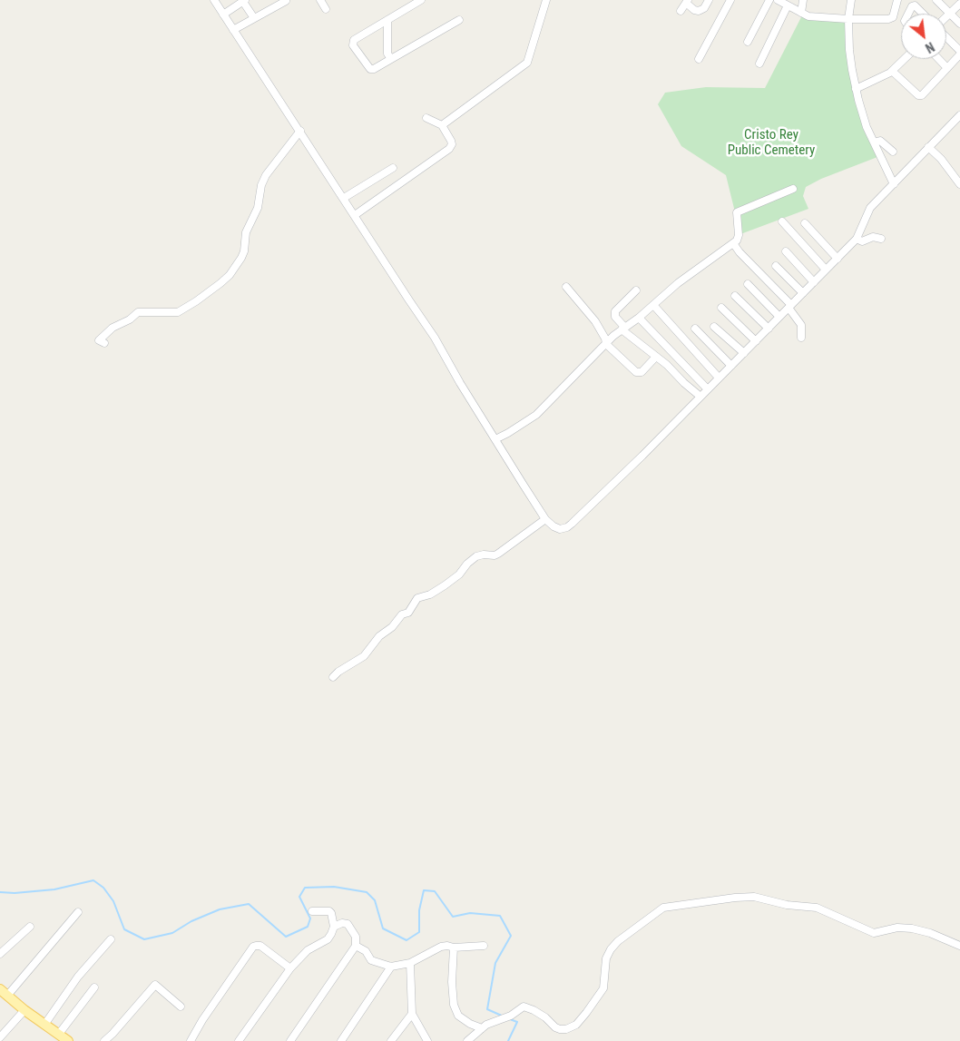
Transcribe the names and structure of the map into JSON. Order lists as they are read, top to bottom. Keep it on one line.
{"parks":["Cristo Rey Public Cemetery"],"north":"bottom right"}
